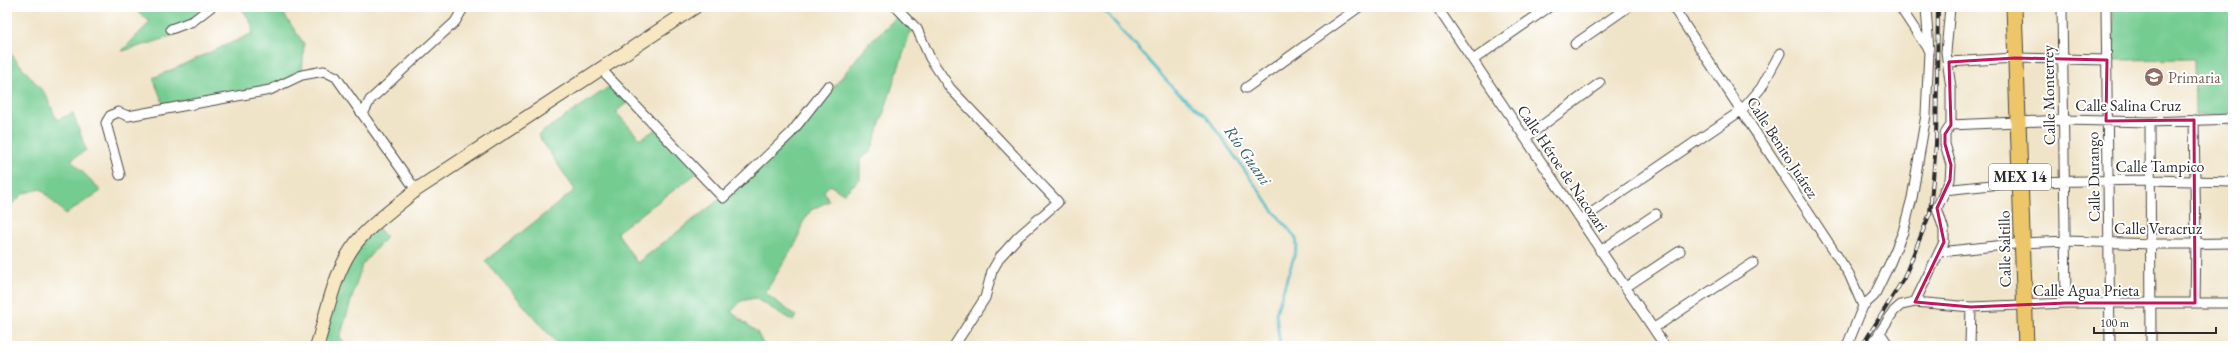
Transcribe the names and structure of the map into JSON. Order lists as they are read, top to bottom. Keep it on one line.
{"streets":{"main road":["MEX 14","Calle Saltillo"],"street":["Calle Monterrey","Calle Salina Cruz","Calle Benito Juárez","Calle Tampico","Calle Héroe de Nacozari","Calle Durango","Calle Veracruz","Calle Agua Prieta"]},"crossings":[["Calle Monterrey","Calle Salina Cruz"],["Calle Monterrey","Calle Tampico"],["Calle Monterrey","Calle Veracruz"],["Calle Monterrey","Calle Agua Prieta"],["Calle Salina Cruz","Calle Durango"],["Calle Salina Cruz","Calle Saltillo"],["Calle Tampico","Calle Durango"],["Calle Tampico","Calle Saltillo"],["Calle Durango","Calle Veracruz"],["Calle Durango","Calle Agua Prieta"],["Calle Veracruz","Calle Saltillo"],["Calle Saltillo","Calle Agua Prieta"]],"water":["Río Guani"],"places":{"school or university":["Primaria"]},"scale_bar":"100 m"}
